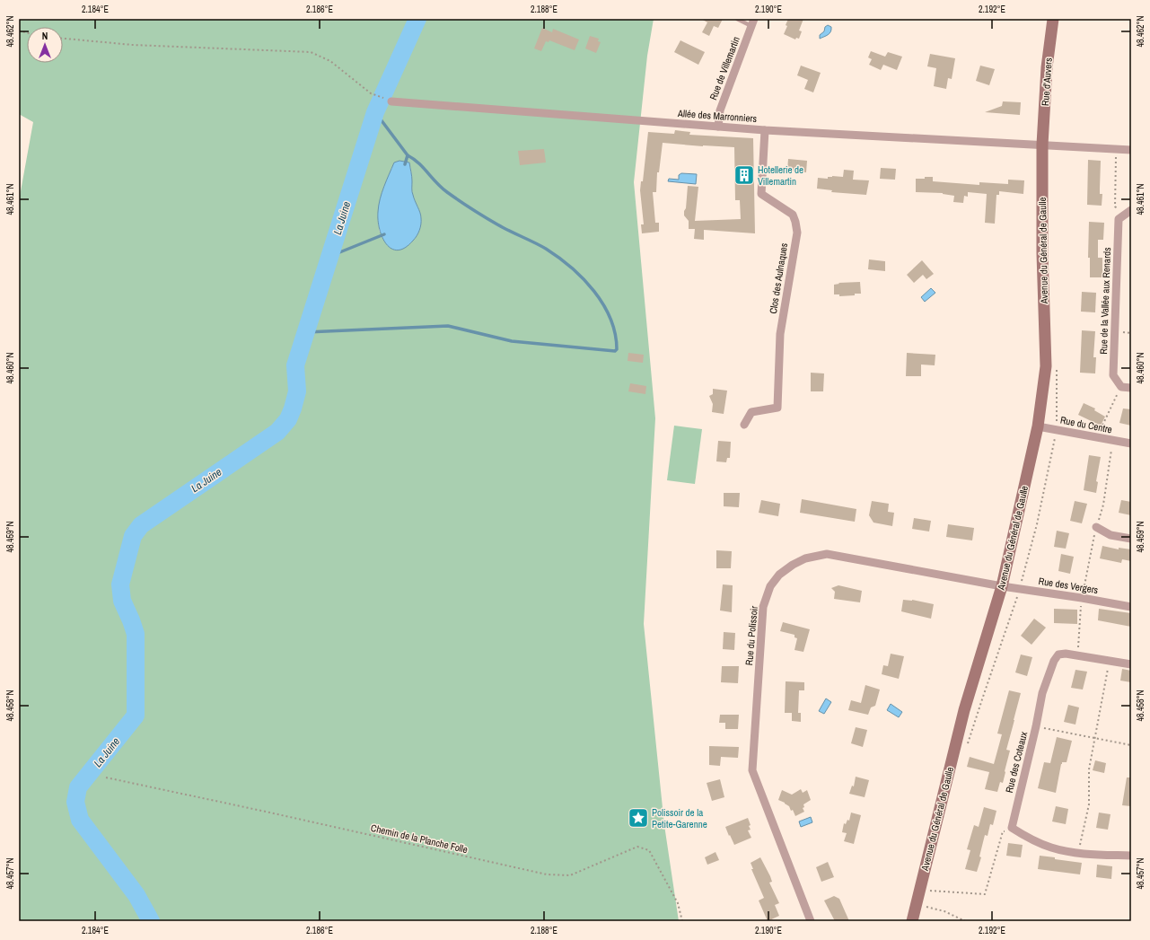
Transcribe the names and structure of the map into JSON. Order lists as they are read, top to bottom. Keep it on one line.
{"streets":{"main road":["Rue d'Auvers","Avenue du Général de Gaulle"],"street":["Rue de Villemartin","Allée des Marronniers","Clos des Aulnaques","Rue de la Vallée aux Renards","Rue du Centre","Rue des Vergers","Rue du Polissoir","Rue des Coteaux"],"path":["Chemin de la Planche Folle"]},"crossings":[["Rue de Villemartin","Allée des Marronniers"],["Rue d'Auvers","Allée des Marronniers"],["Rue d'Auvers","Avenue du Général de Gaulle"],["Allée des Marronniers","Avenue du Général de Gaulle"],["Allée des Marronniers","Clos des Aulnaques"],["Avenue du Général de Gaulle","Rue du Centre"],["Avenue du Général de Gaulle","Rue des Vergers"],["Avenue du Général de Gaulle","Rue du Polissoir"],["Rue des Vergers","Rue du Polissoir"]],"water":["La Juine"],"places":{"building":["Hotellerie de Villemartin"],"place":["Polissoir de la Petite-Garenne"]},"north":"top","coordinates":["2.184°E","2.186°E","2.188°E","2.190°E","2.192°E","48.462°N","48.461°N","48.460°N","48.459°N","48.458°N","48.457°N"]}
